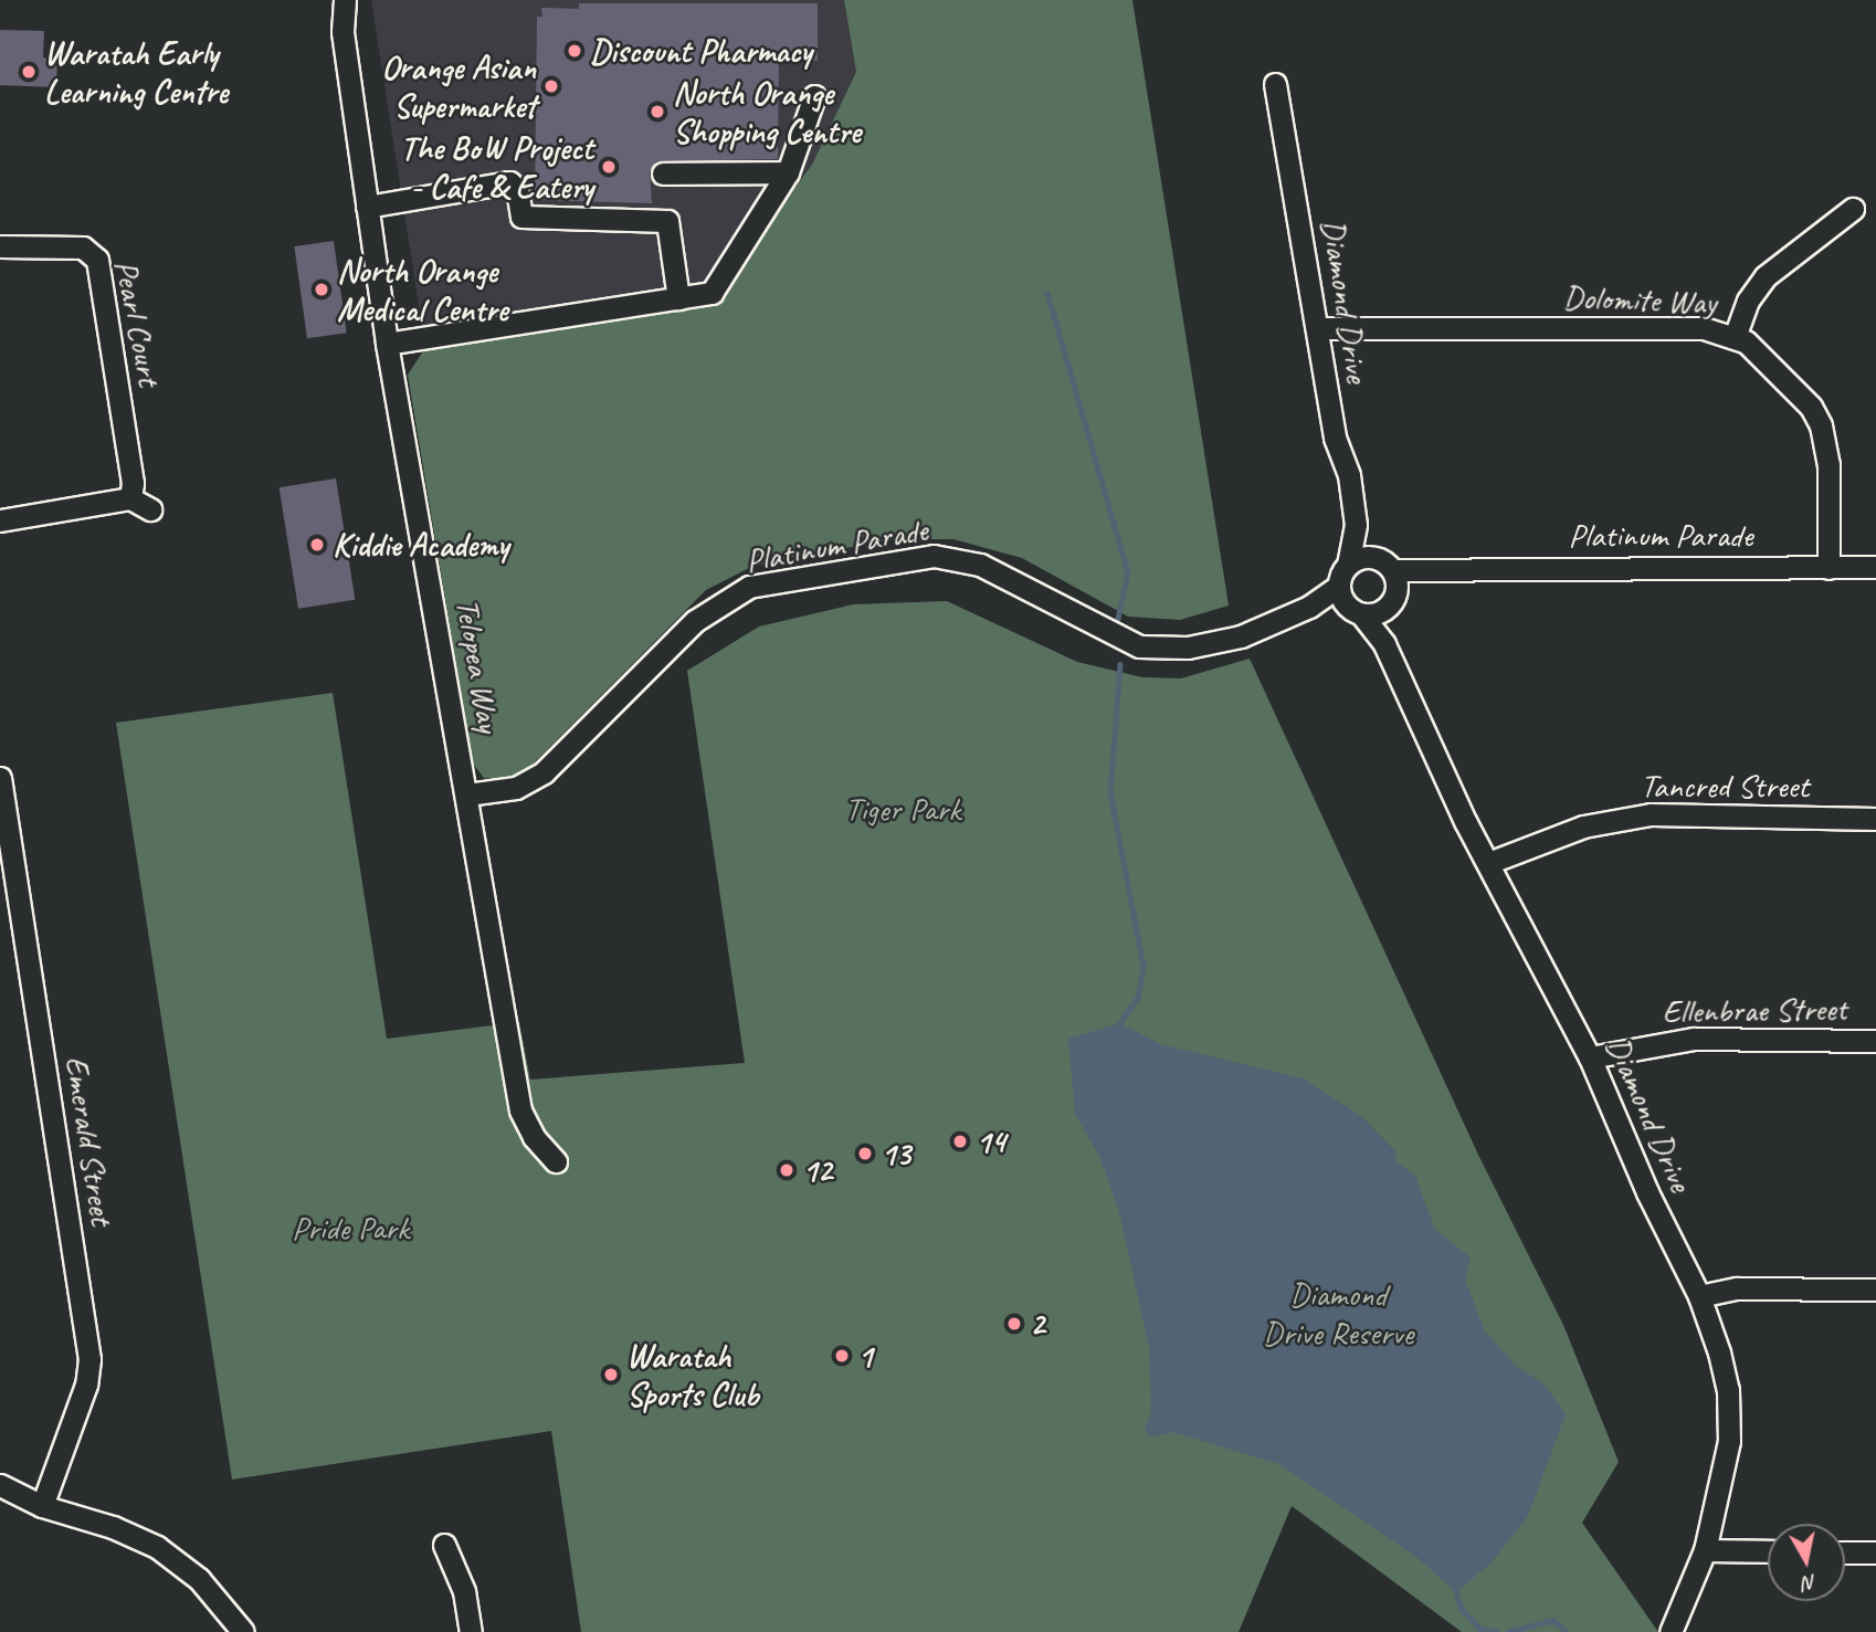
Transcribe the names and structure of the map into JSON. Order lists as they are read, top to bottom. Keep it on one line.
{"streets":{"street":["Dolomite Way","Diamond Drive","Pearl Court","Platinum Parade","Telopea Way","Tancred Street","Ellenbrae Street","Emerald Street"]},"crossings":[["Dolomite Way","Diamond Drive"],["Dolomite Way","Platinum Parade"],["Diamond Drive","Platinum Parade"],["Diamond Drive","Tancred Street"],["Diamond Drive","Ellenbrae Street"],["Platinum Parade","Telopea Way"]],"parks":["Tiger Park","Pride Park","Diamond Drive Reserve"],"places":["Discount Pharmacy","Waratah Early Learning Centre","Orange Asian Supermarket","North Orange Shopping Centre","The BoW Project - Cafe & Eatery","North Orange Medical Centre","Kiddie Academy","14","13","12","2","1","Waratah Sports Club"],"north":"bottom"}
